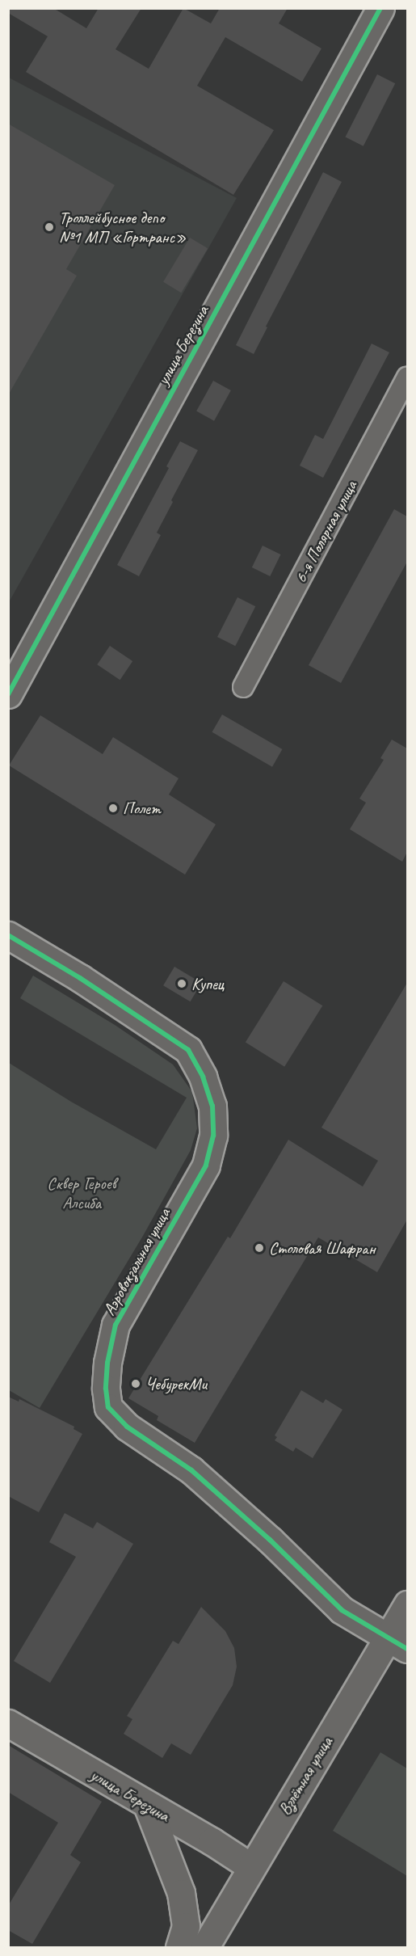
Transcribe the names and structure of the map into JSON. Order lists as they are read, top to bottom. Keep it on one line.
{"streets":{"street":["улица Березина","6-я Полярная улица","Аэровокзальная улица","Взлётная улица"]},"crossings":[["улица Березина","Взлётная улица"],["Аэровокзальная улица","Взлётная улица"]],"parks":["Сквер Героев Алсиба"],"places":["Троллейбусное депо №1 МП «Гортранс»","Полет","Купец","Столовая Шафран","ЧебурекМи"]}
